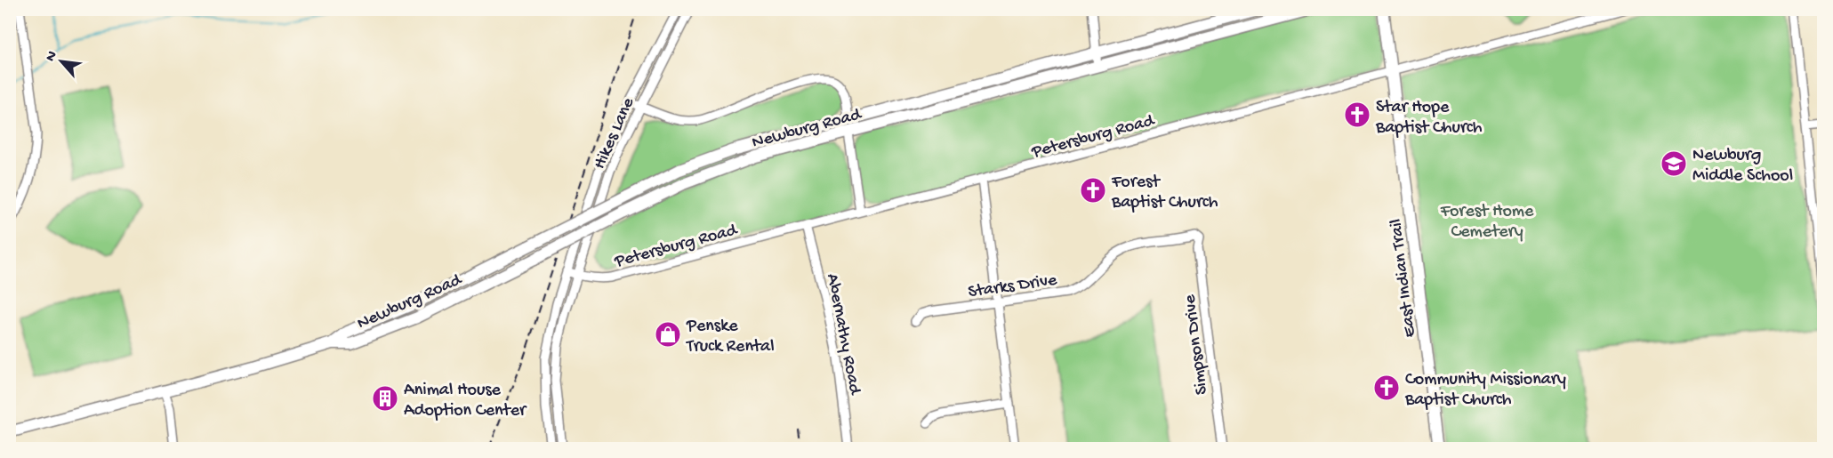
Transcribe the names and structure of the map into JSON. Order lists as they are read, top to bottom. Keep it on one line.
{"streets":{"main road":["Newburg Road","East Indian Trail"],"street":["Hikes Lane","Petersburg Road","Starks Drive","Abernathy Road","Simpson Drive"]},"crossings":[["Hikes Lane","Petersburg Road"],["Petersburg Road","East Indian Trail"],["Petersburg Road","Abernathy Road"],["Starks Drive","Simpson Drive"]],"parks":["Forest Home Cemetery"],"places":{"church":["Star Hope Baptist Church","Forest Baptist Church","Community Missionary Baptist Church"],"school or university":["Newburg Middle School"],"shop":["Penske Truck Rental"],"building":["Animal House Adoption Center"]},"north":"top left"}
